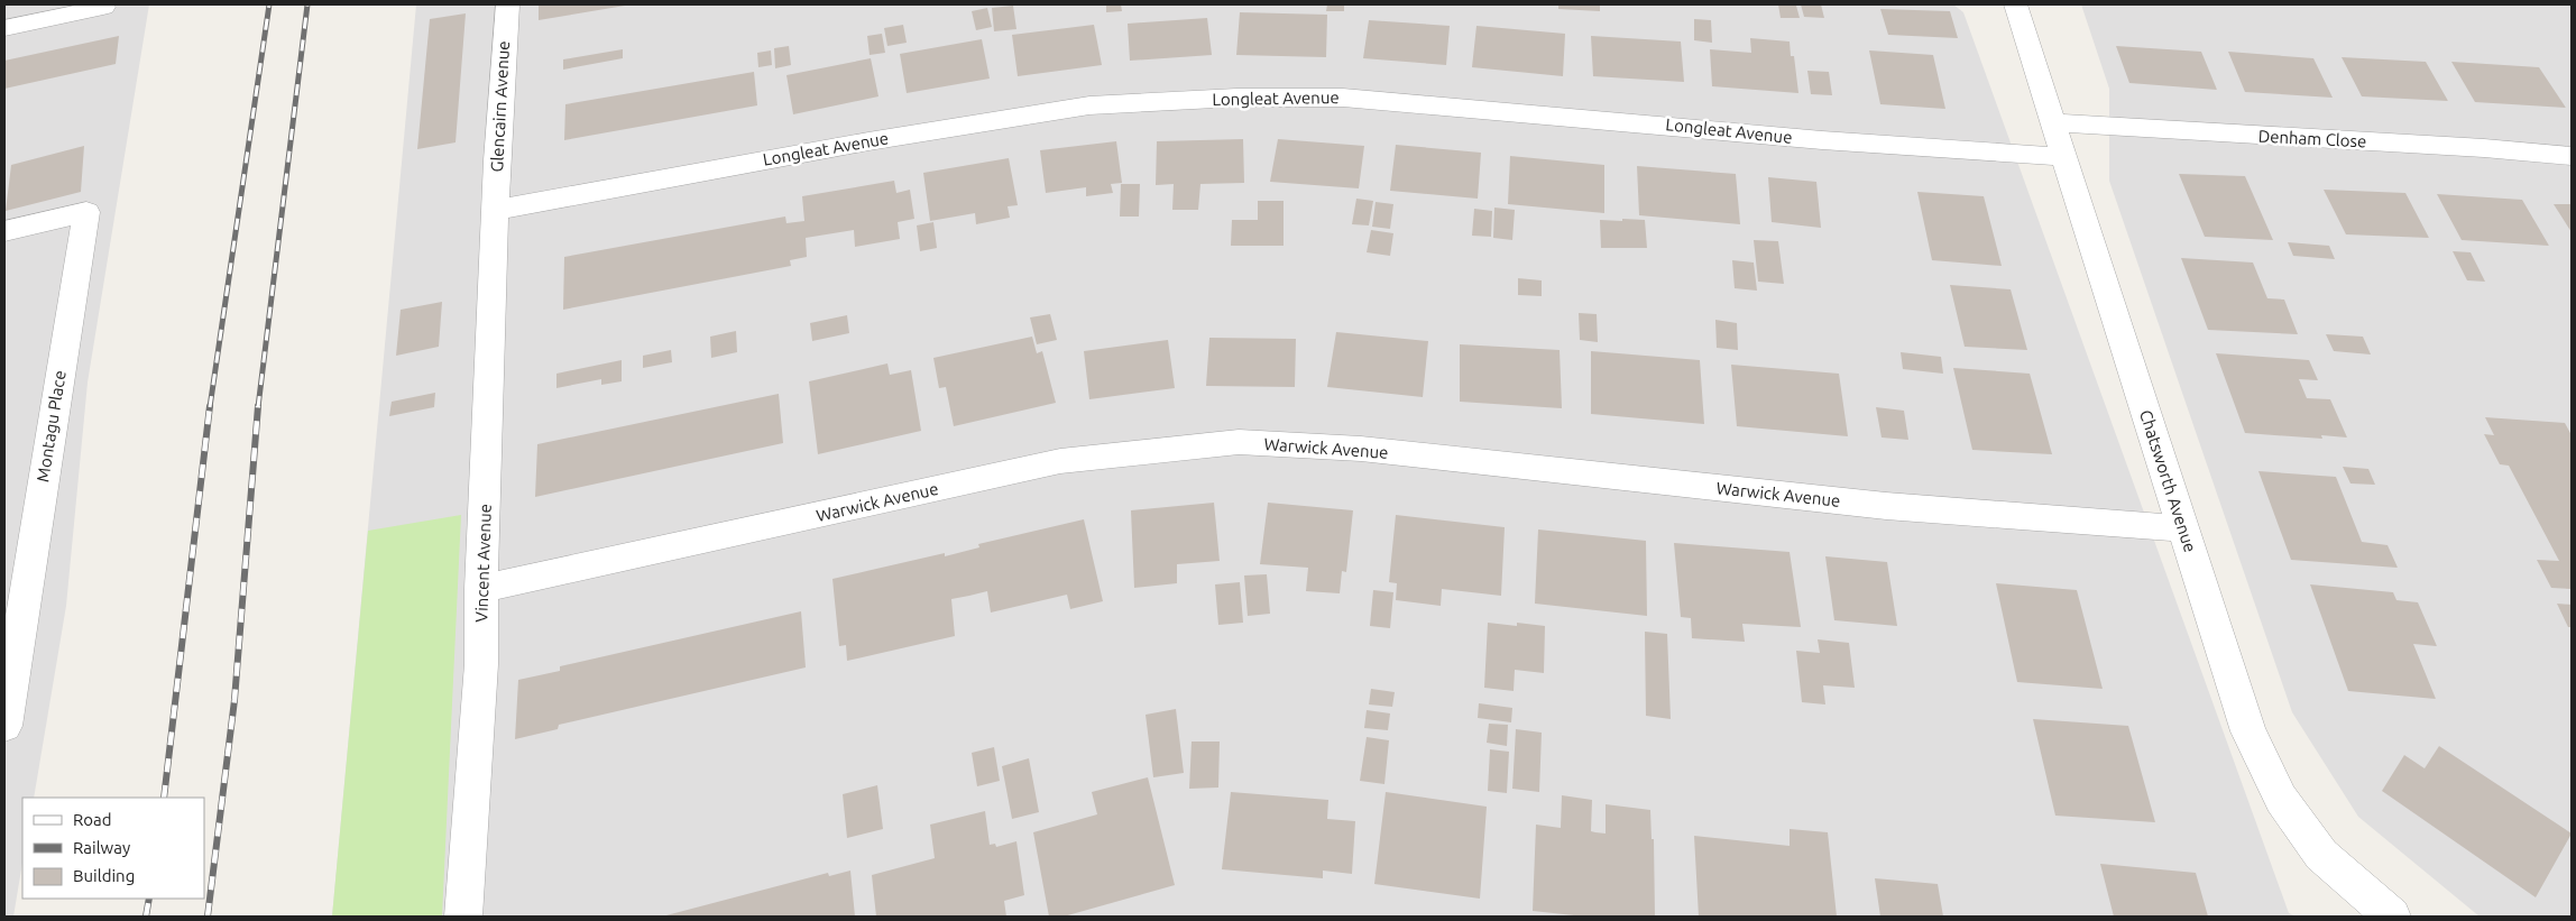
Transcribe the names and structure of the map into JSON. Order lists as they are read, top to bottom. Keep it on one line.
{"streets":{"street":["Longleat Avenue","Glencairn Avenue","Denham Close","Montagu Place","Warwick Avenue","Chatsworth Avenue","Vincent Avenue"]},"crossings":[["Longleat Avenue","Glencairn Avenue"],["Longleat Avenue","Chatsworth Avenue"],["Longleat Avenue","Vincent Avenue"],["Glencairn Avenue","Vincent Avenue"],["Denham Close","Chatsworth Avenue"],["Warwick Avenue","Chatsworth Avenue"],["Warwick Avenue","Vincent Avenue"]],"legend":["Road","Railway","Building"]}
